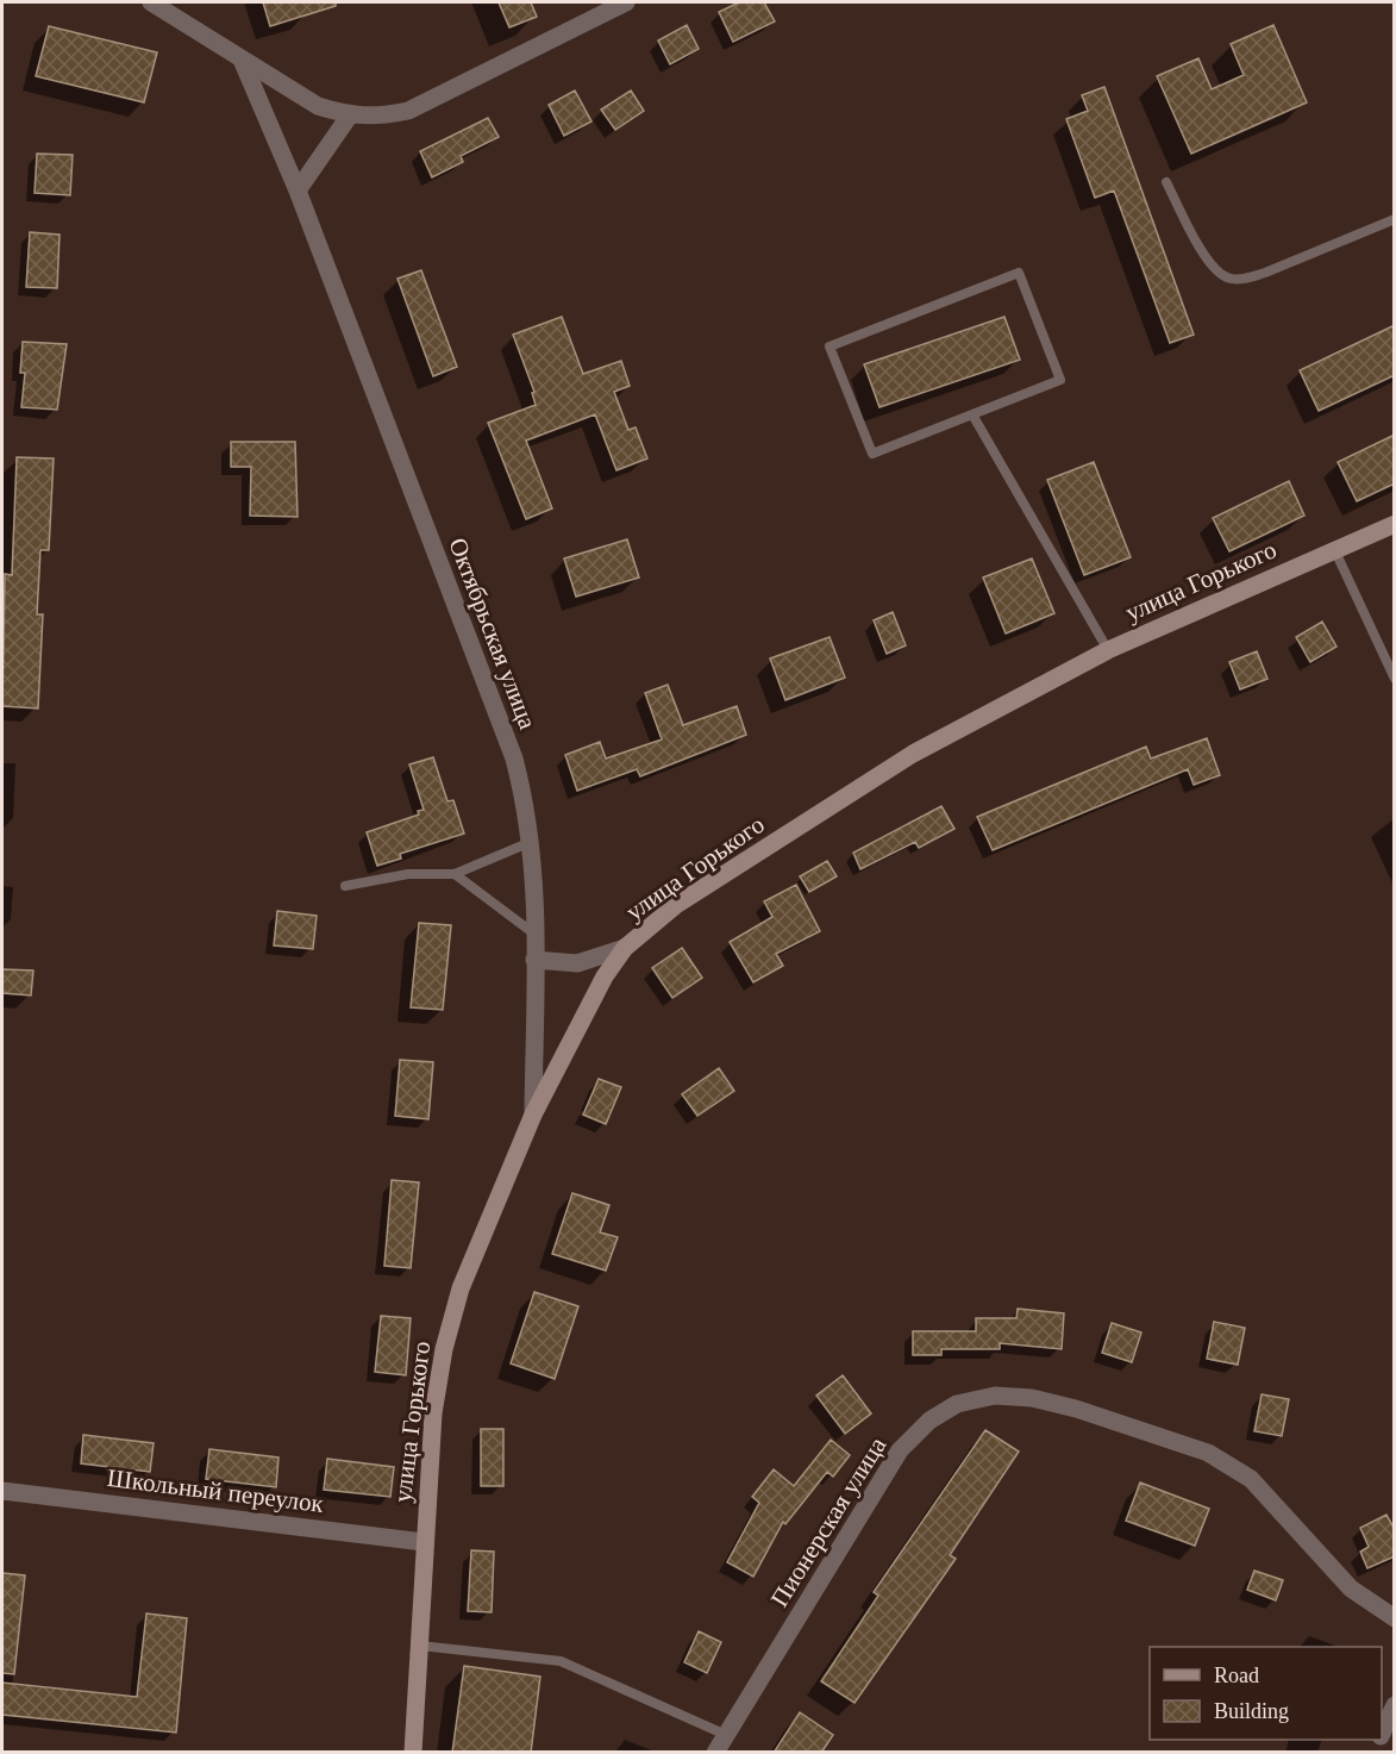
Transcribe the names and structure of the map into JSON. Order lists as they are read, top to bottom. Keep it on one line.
{"streets":{"main road":["улица Горького"],"street":["Октябрьская улица","Школьный переулок","Пионерская улица"]},"crossings":[["улица Горького","Октябрьская улица"],["улица Горького","Школьный переулок"]],"legend":["Road","Building"]}
